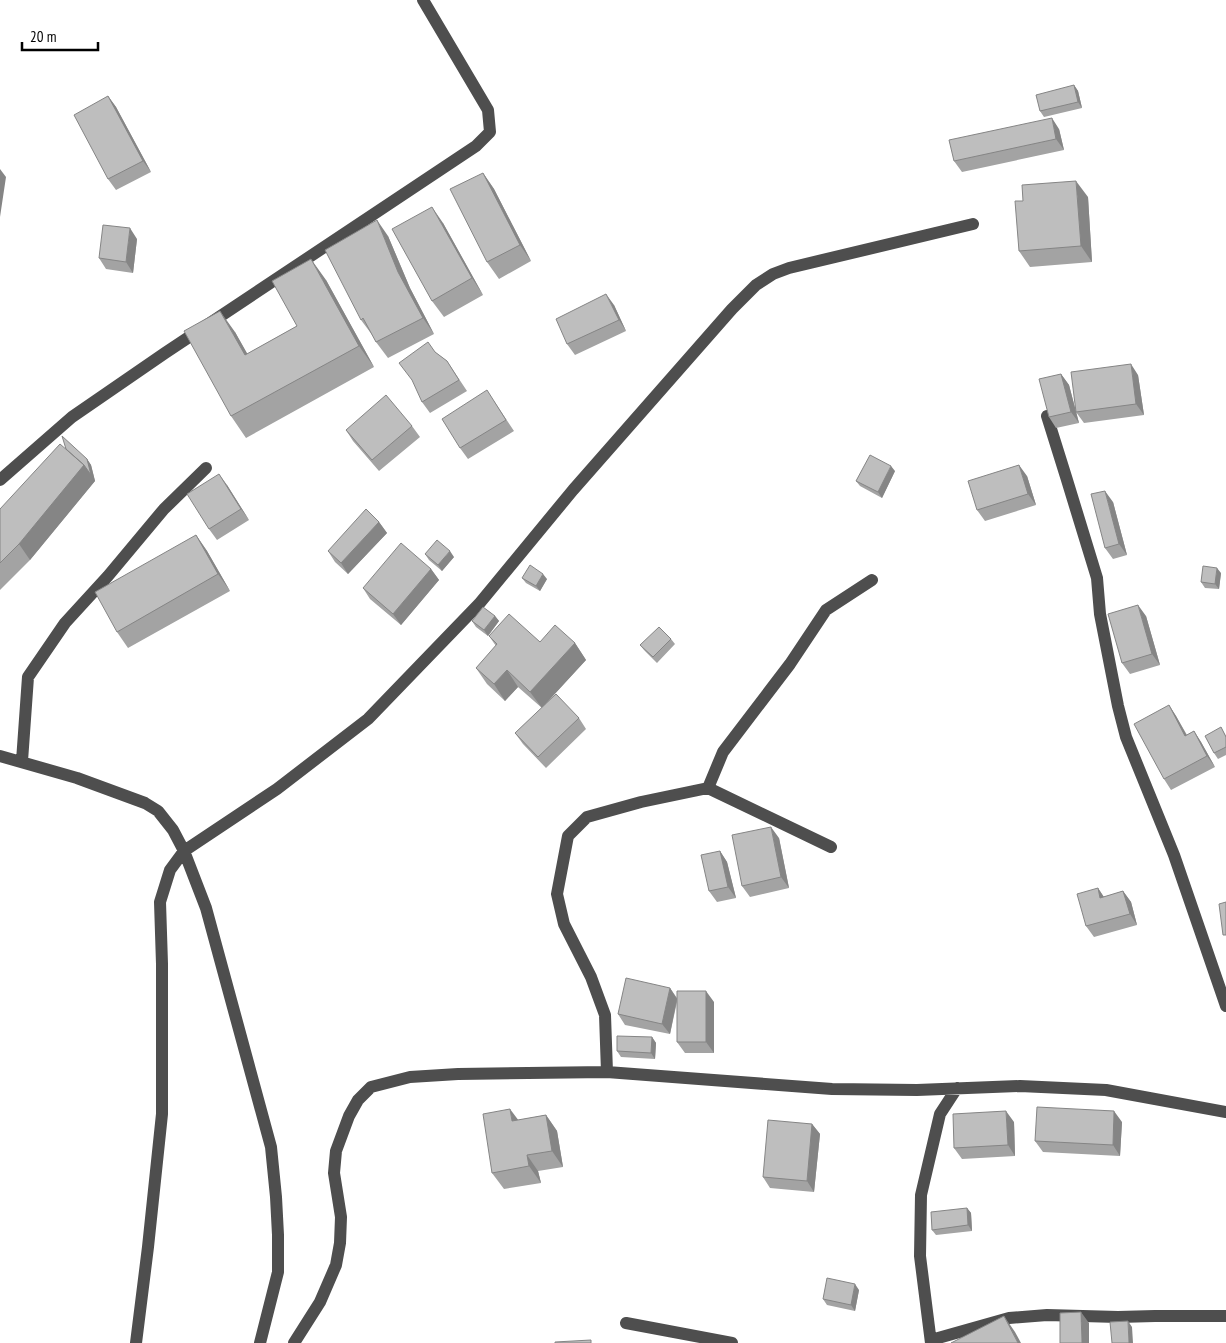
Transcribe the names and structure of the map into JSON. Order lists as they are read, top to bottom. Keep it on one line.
{"scale_bar":"20 m"}
